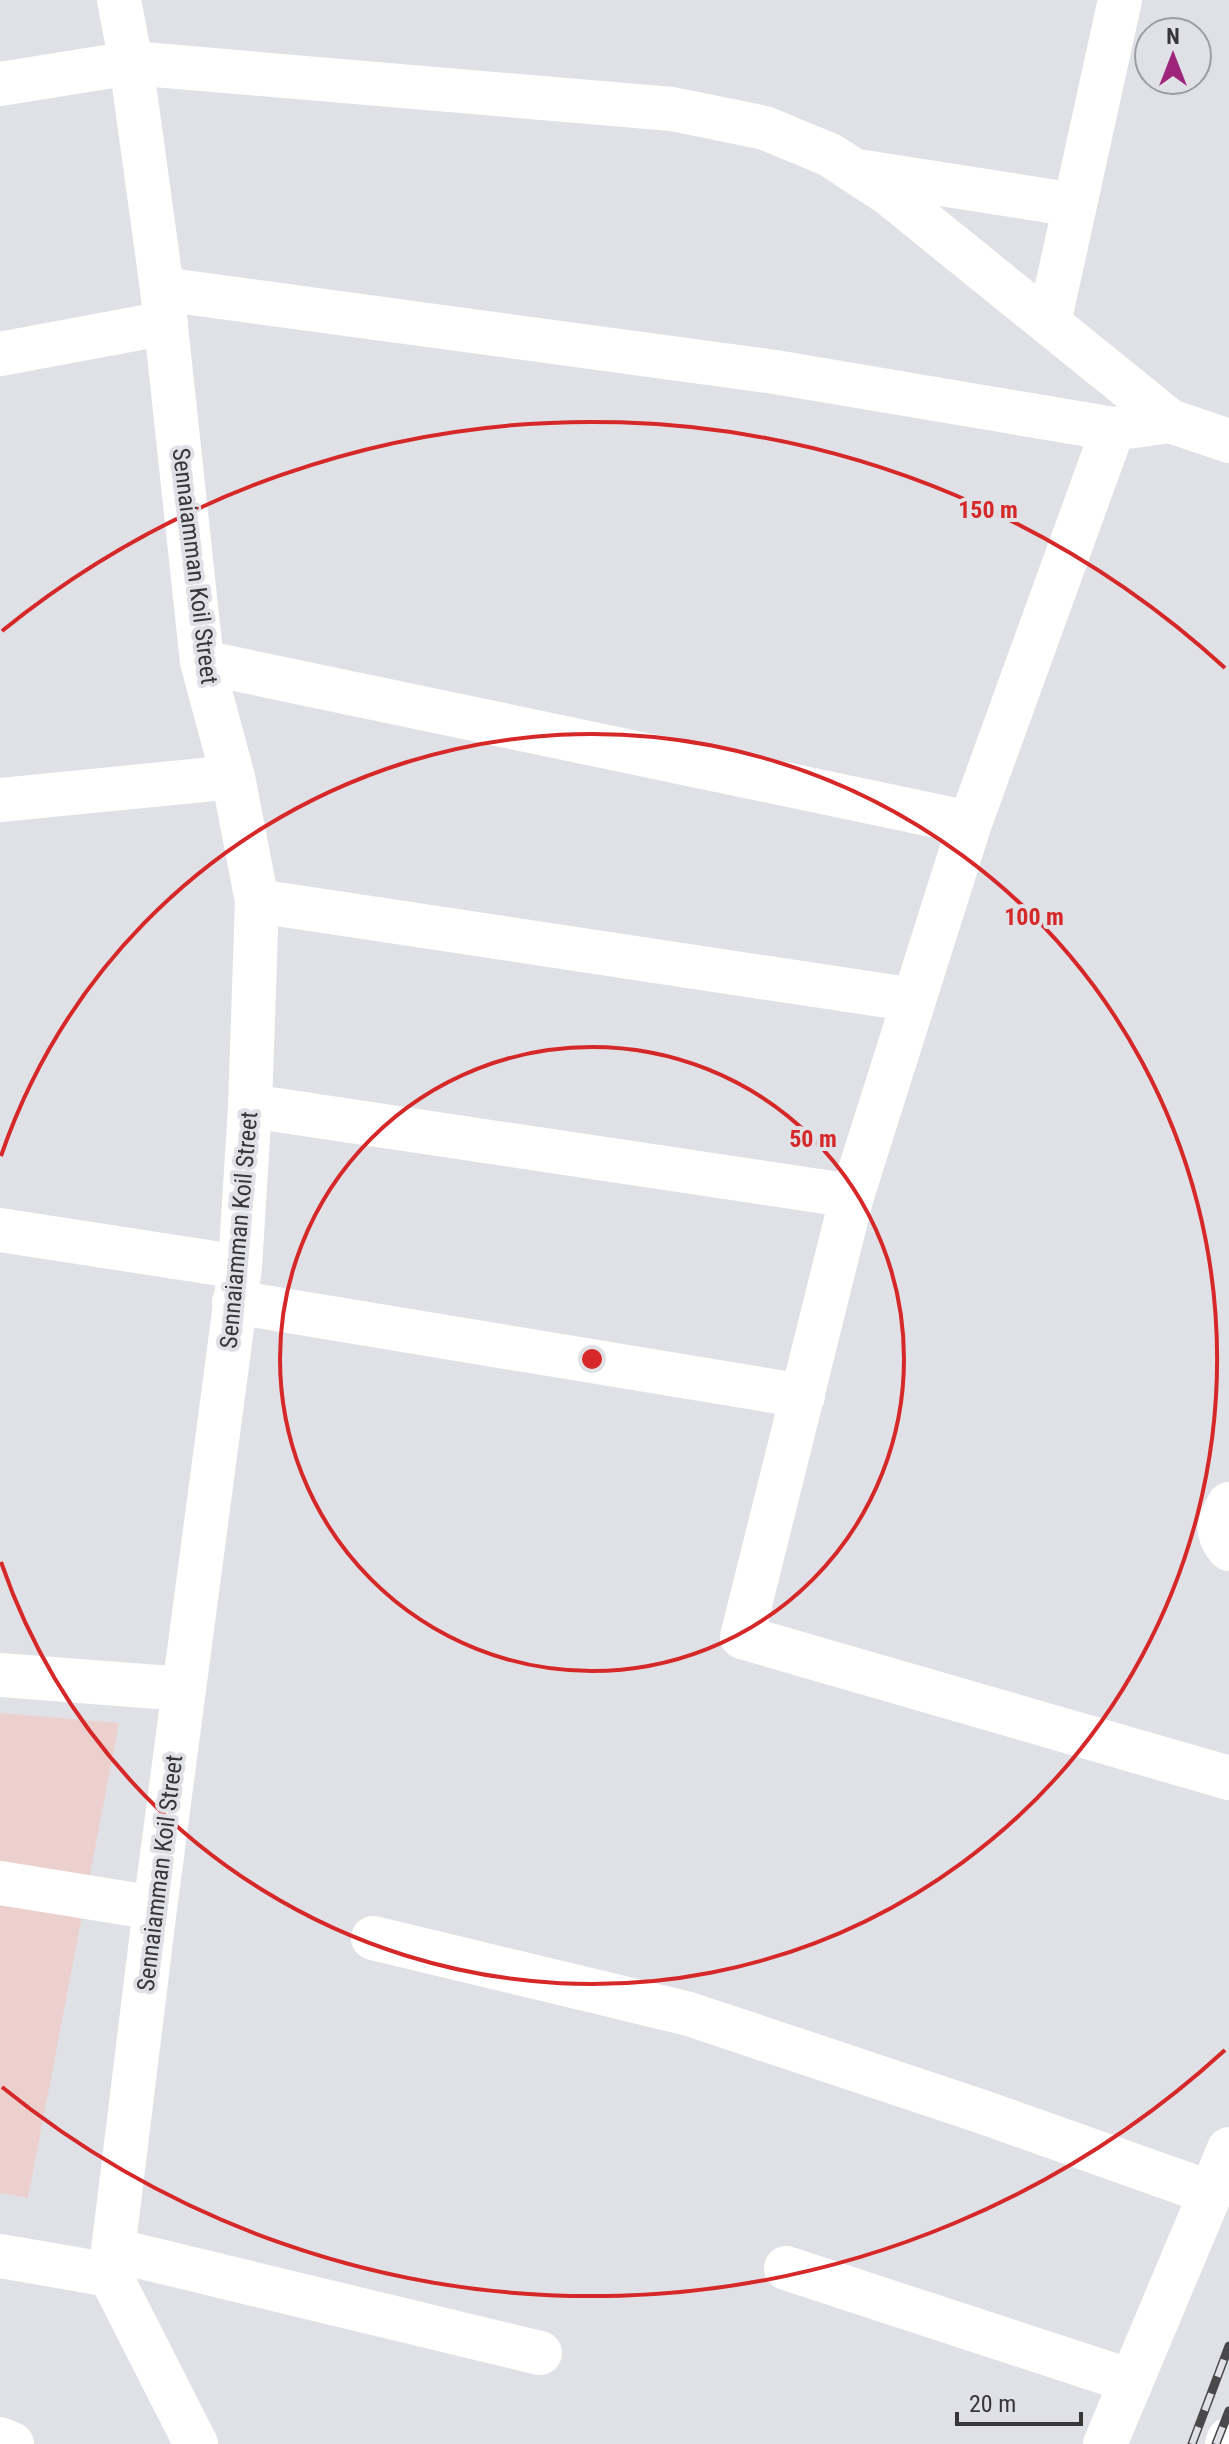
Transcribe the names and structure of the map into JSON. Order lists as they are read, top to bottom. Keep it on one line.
{"streets":{"street":["Sennaiamman Koil Street"]},"scale_bar":"20 m","north":"top","rings":["150 m","100 m","50 m"]}
